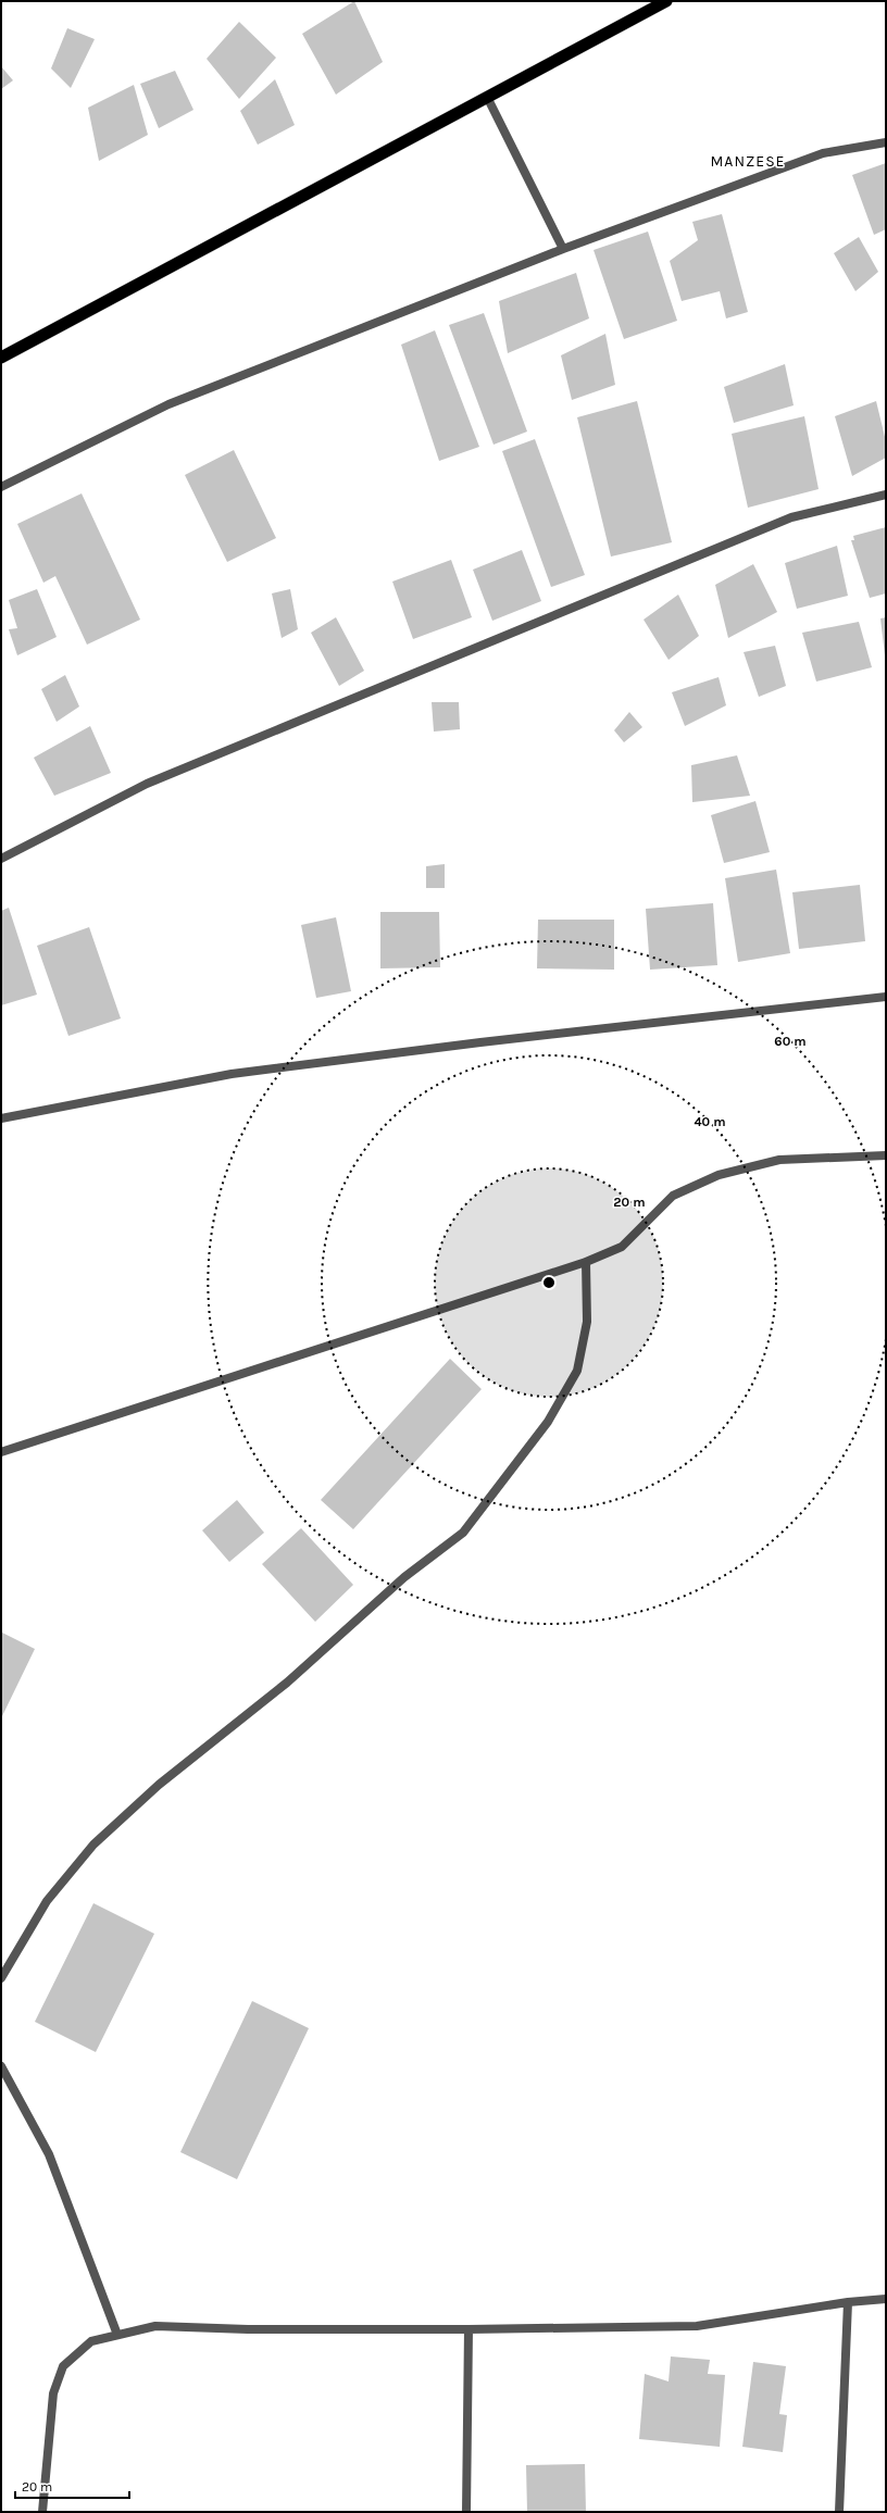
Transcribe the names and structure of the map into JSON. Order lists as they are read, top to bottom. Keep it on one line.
{"districts":["MANZESE"],"scale_bar":"20 m","rings":["60 m","40 m","20 m"]}
